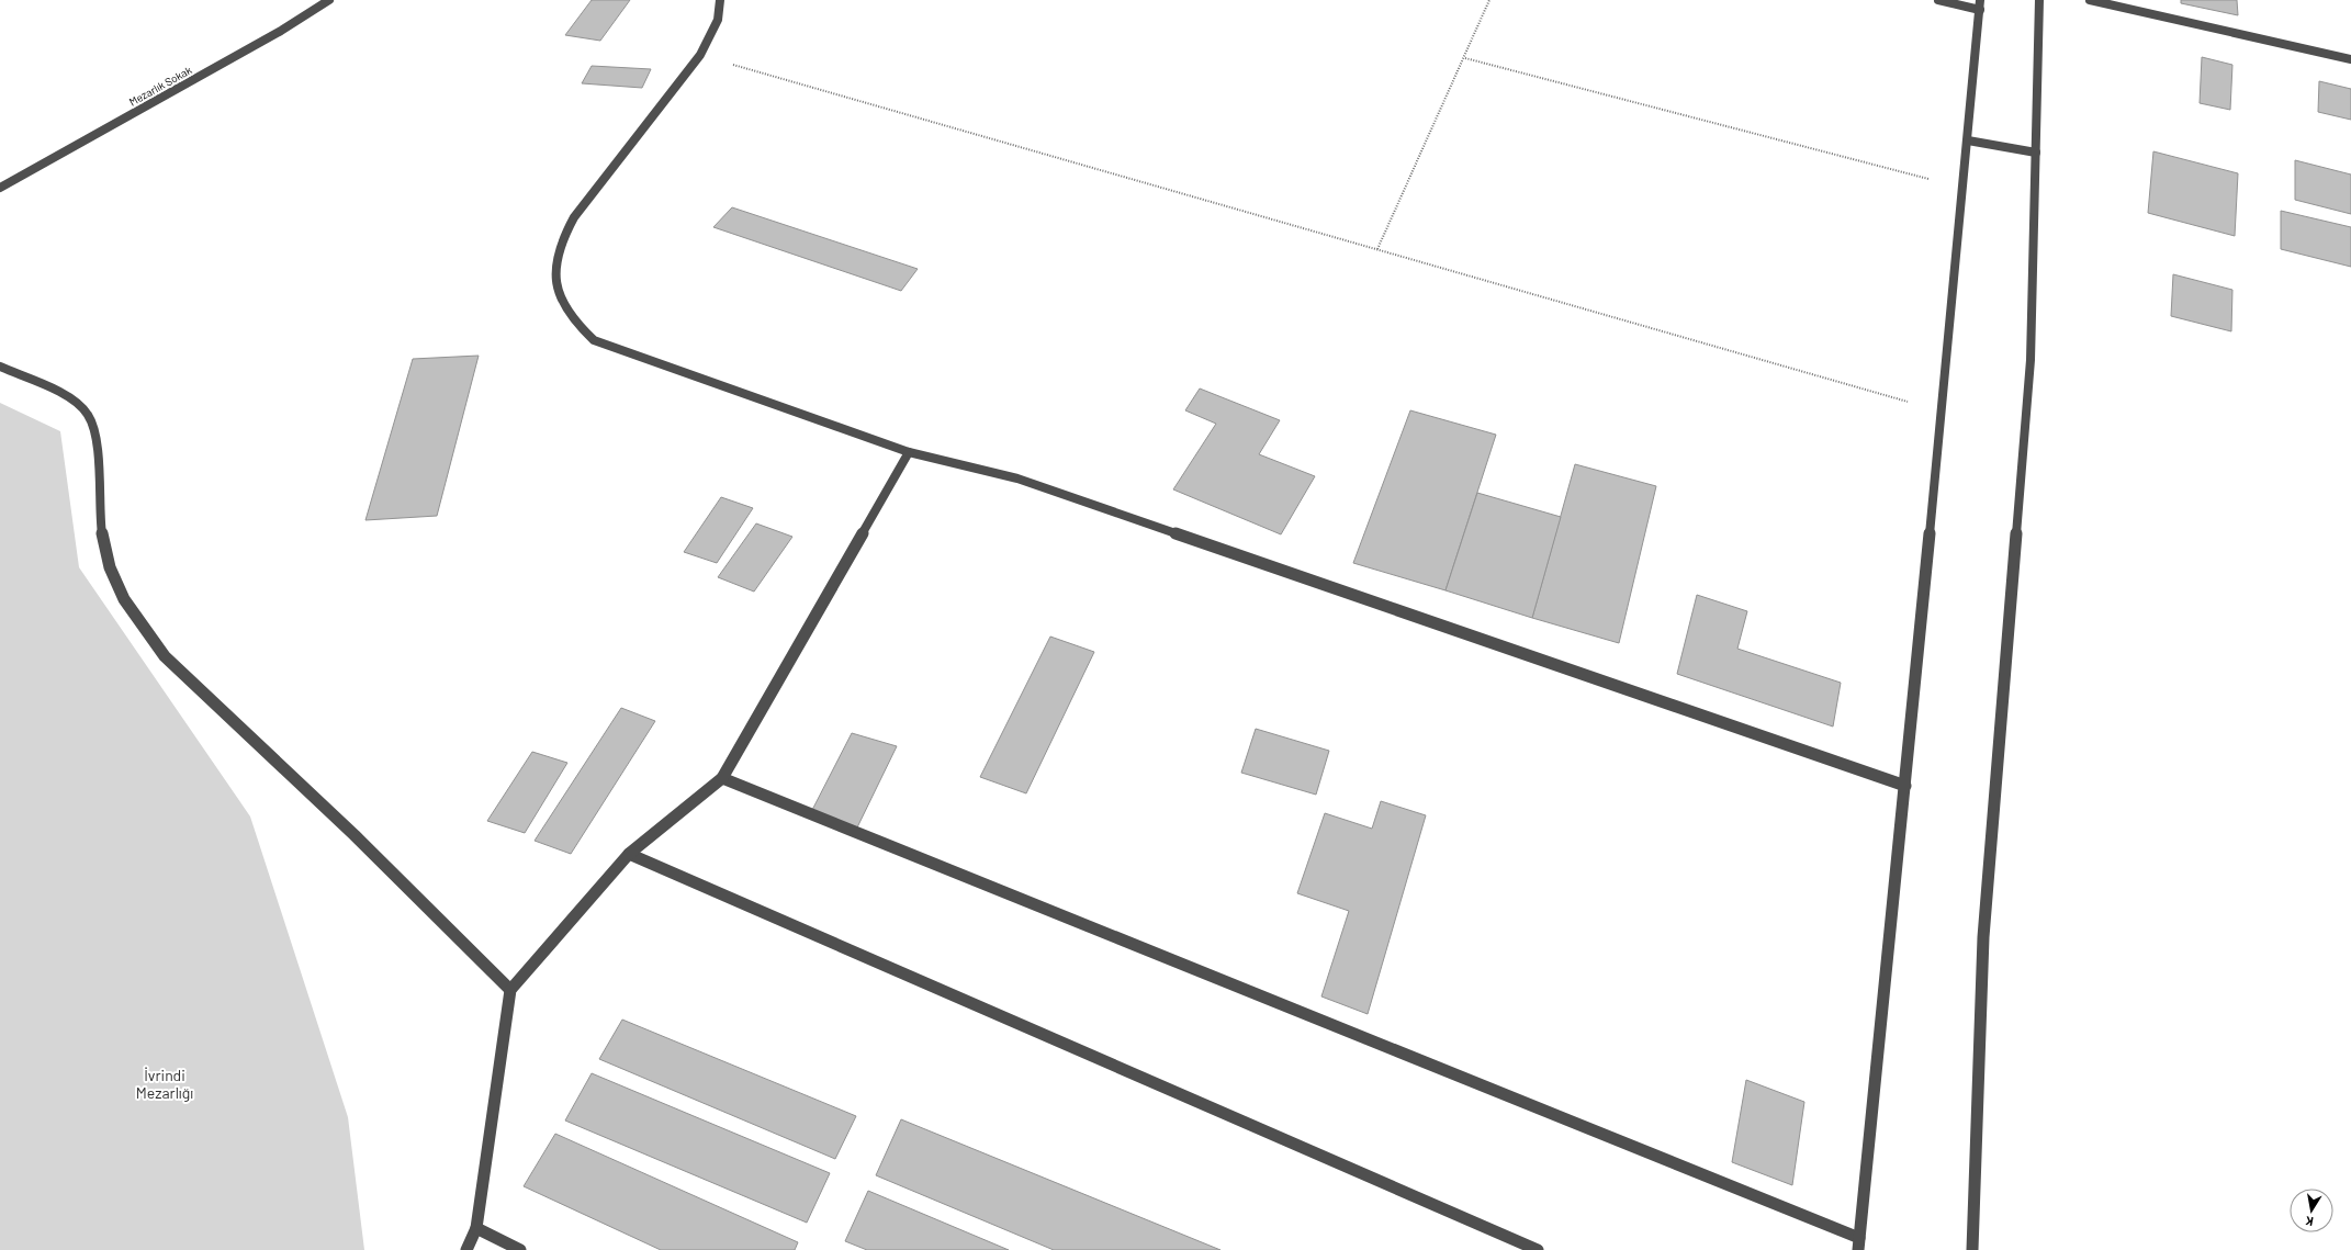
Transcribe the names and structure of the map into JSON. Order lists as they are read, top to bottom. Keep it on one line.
{"streets":{"street":["Mezarlık Sokak"]},"parks":["İvrindi Mezarlığı"],"north":"bottom"}
